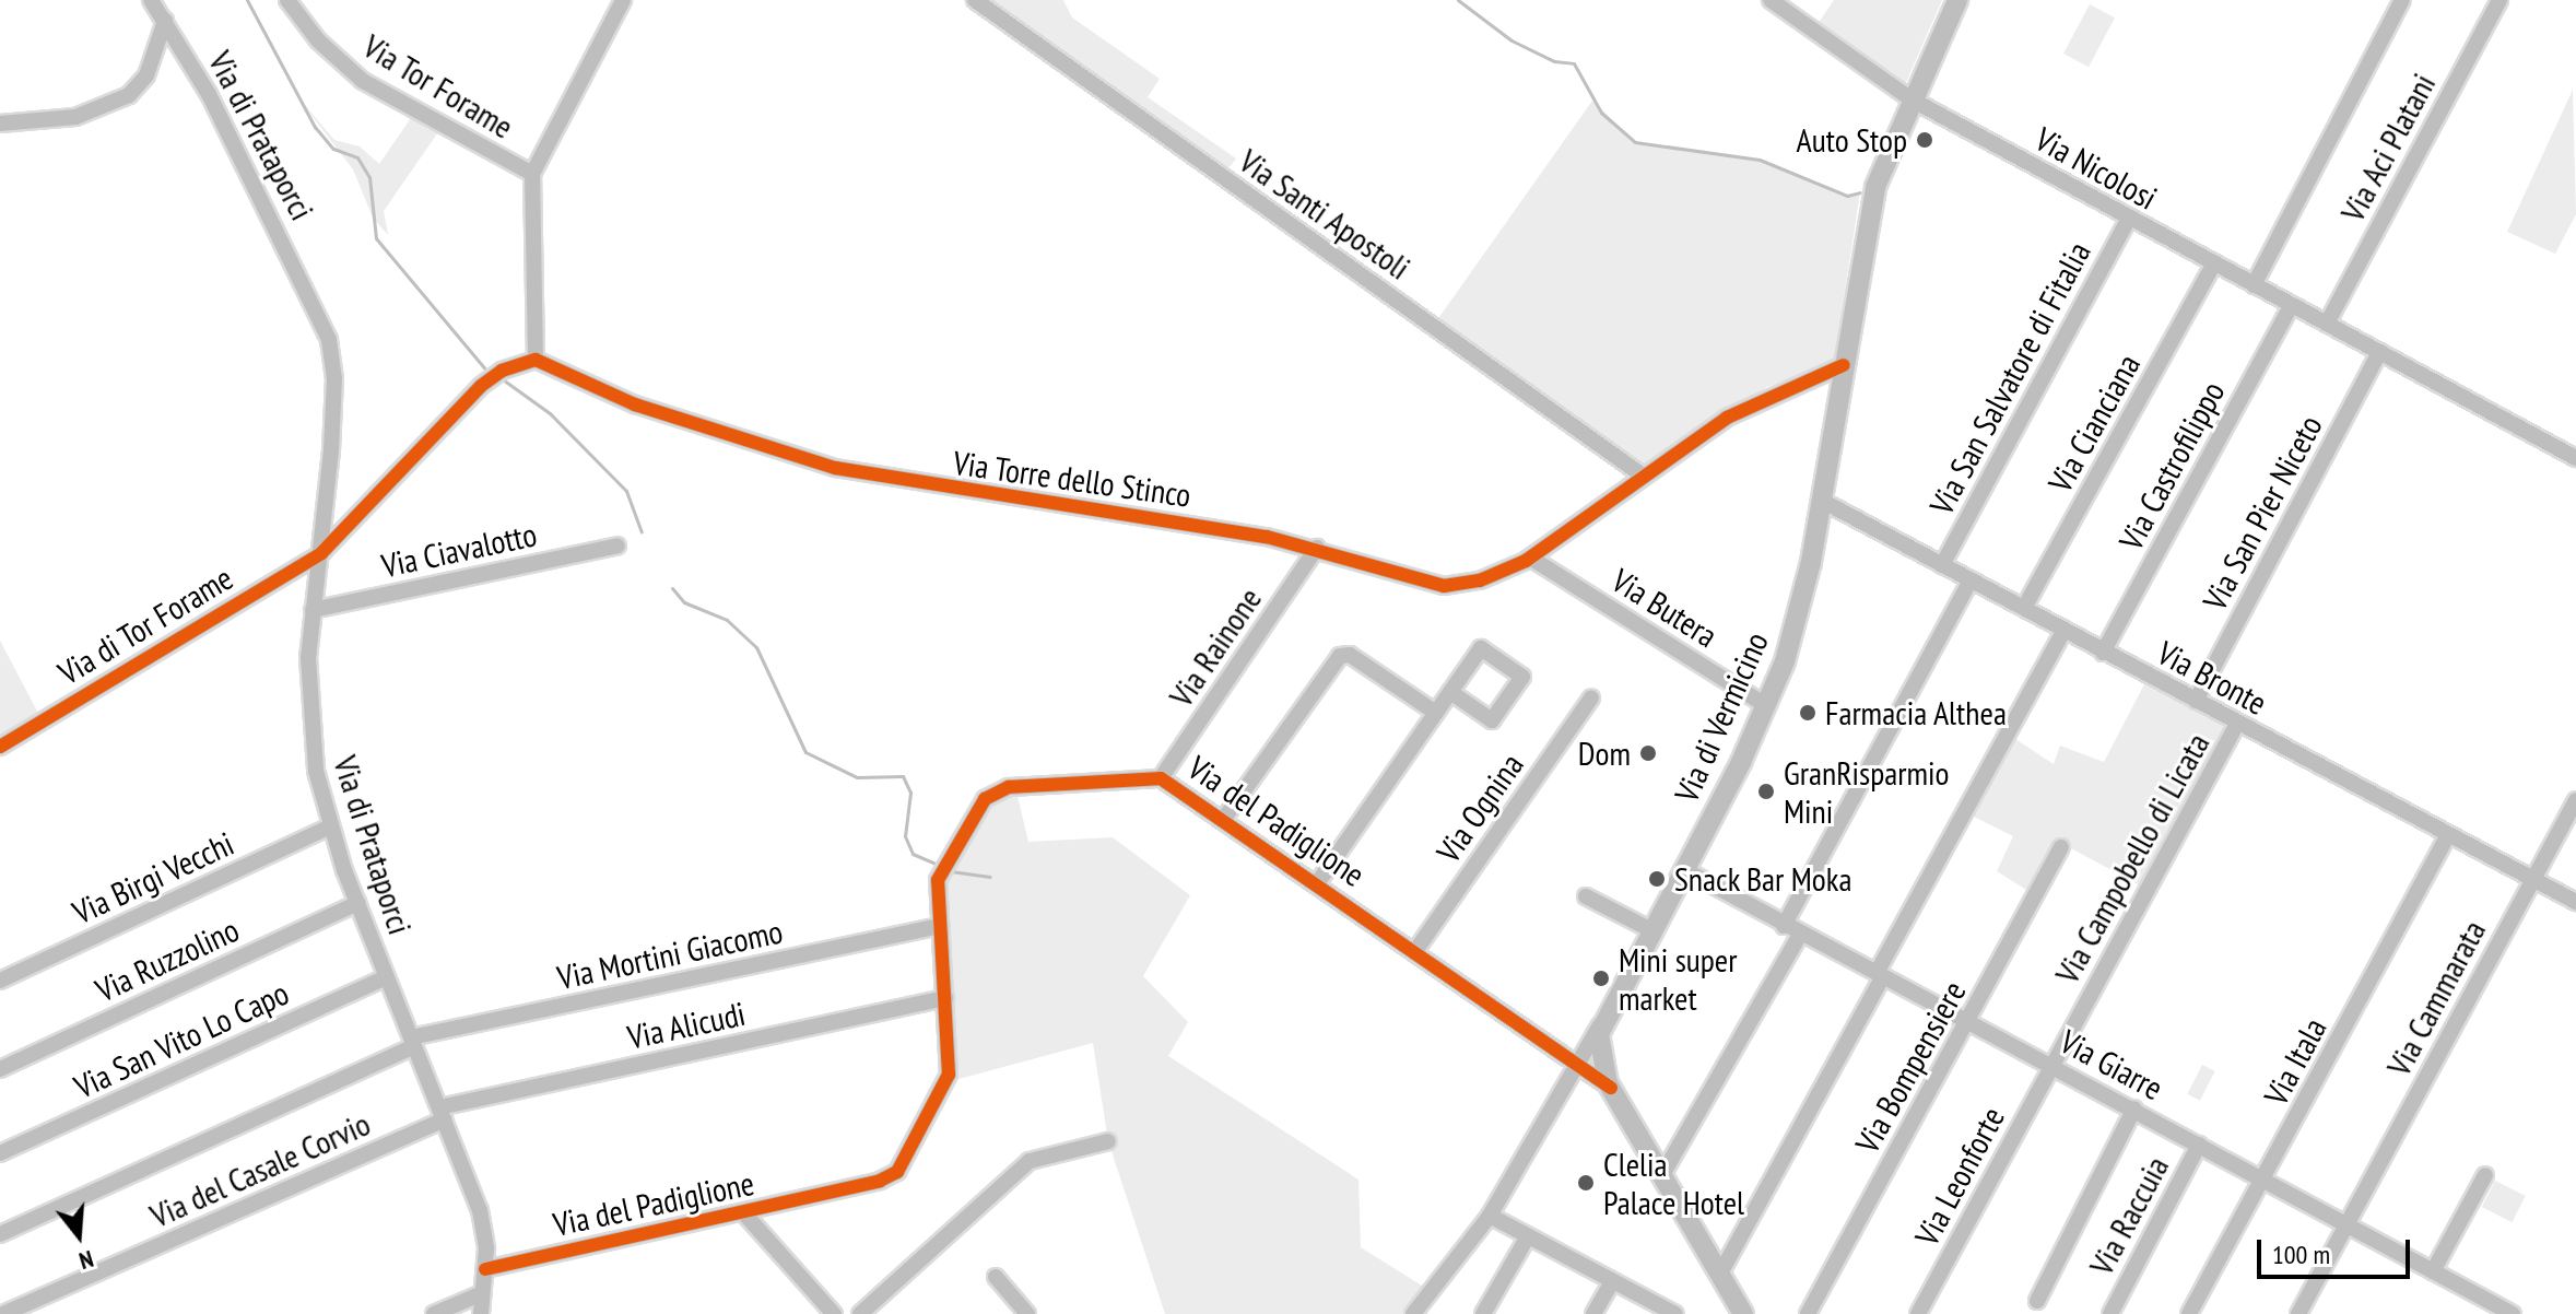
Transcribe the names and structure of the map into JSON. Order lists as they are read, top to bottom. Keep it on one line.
{"streets":{"main road":["Via di Vermicino"],"street":["Via Tor Forame","Via di Prataporci","Via Aci Platani","Via Nicolosi","Via Santi Apostoli","Via San Salvatore di Fitalia","Via Cianciana","Via Castrofilippo","Via Torre dello Stinco","Via San Pier Niceto","Via Ciavalotto","Via Butera","Via di Tor Forame","Via Rainone","Via Bronte","Via Ognina","Via del Padiglione","Via Campobello di Licata","Via Birgi Vecchi","Via Mortini Giacomo","Via Ruzzolino","Via Cammarata","Via Alicudi","Via San Vito Lo Capo","Via Itala","Via Giarre","Via Bompensiere","Via del Casale Corvio","Via Leonforte","Via Raccuia"]},"crossings":[["Via di Prataporci","Via Ciavalotto"],["Via di Prataporci","Via di Tor Forame"],["Via di Prataporci","Via del Padiglione"],["Via di Prataporci","Via Birgi Vecchi"],["Via di Prataporci","Via Mortini Giacomo"],["Via di Prataporci","Via Ruzzolino"],["Via di Prataporci","Via Alicudi"],["Via di Prataporci","Via San Vito Lo Capo"],["Via di Prataporci","Via del Casale Corvio"],["Via Aci Platani","Via Nicolosi"],["Via Nicolosi","Via San Salvatore di Fitalia"],["Via Nicolosi","Via Cianciana"],["Via Nicolosi","Via Castrofilippo"],["Via Nicolosi","Via San Pier Niceto"],["Via Nicolosi","Via di Vermicino"],["Via Santi Apostoli","Via Torre dello Stinco"],["Via San Salvatore di Fitalia","Via Bronte"],["Via Cianciana","Via Bronte"],["Via Castrofilippo","Via Bronte"],["Via Torre dello Stinco","Via Butera"],["Via Torre dello Stinco","Via Rainone"],["Via Torre dello Stinco","Via di Vermicino"],["Via San Pier Niceto","Via Bronte"],["Via Butera","Via di Vermicino"],["Via Rainone","Via del Padiglione"],["Via Bronte","Via di Vermicino"],["Via Bronte","Via Campobello di Licata"],["Via Bronte","Via Cammarata"],["Via Bronte","Via Itala"],["Via di Vermicino","Via del Padiglione"],["Via di Vermicino","Via Giarre"],["Via Ognina","Via del Padiglione"],["Via del Padiglione","Via Mortini Giacomo"],["Via del Padiglione","Via Alicudi"],["Via Campobello di Licata","Via Giarre"],["Via Campobello di Licata","Via Leonforte"],["Via Cammarata","Via Giarre"],["Via Alicudi","Via del Casale Corvio"],["Via Itala","Via Giarre"],["Via Giarre","Via Bompensiere"],["Via Giarre","Via Leonforte"],["Via Giarre","Via Raccuia"]],"places":["Auto Stop","Farmacia Althea","Dom","GranRisparmio Mini","Snack Bar Moka","Mini super market","Clelia Palace Hotel"],"scale_bar":"100 m","north":"bottom"}
